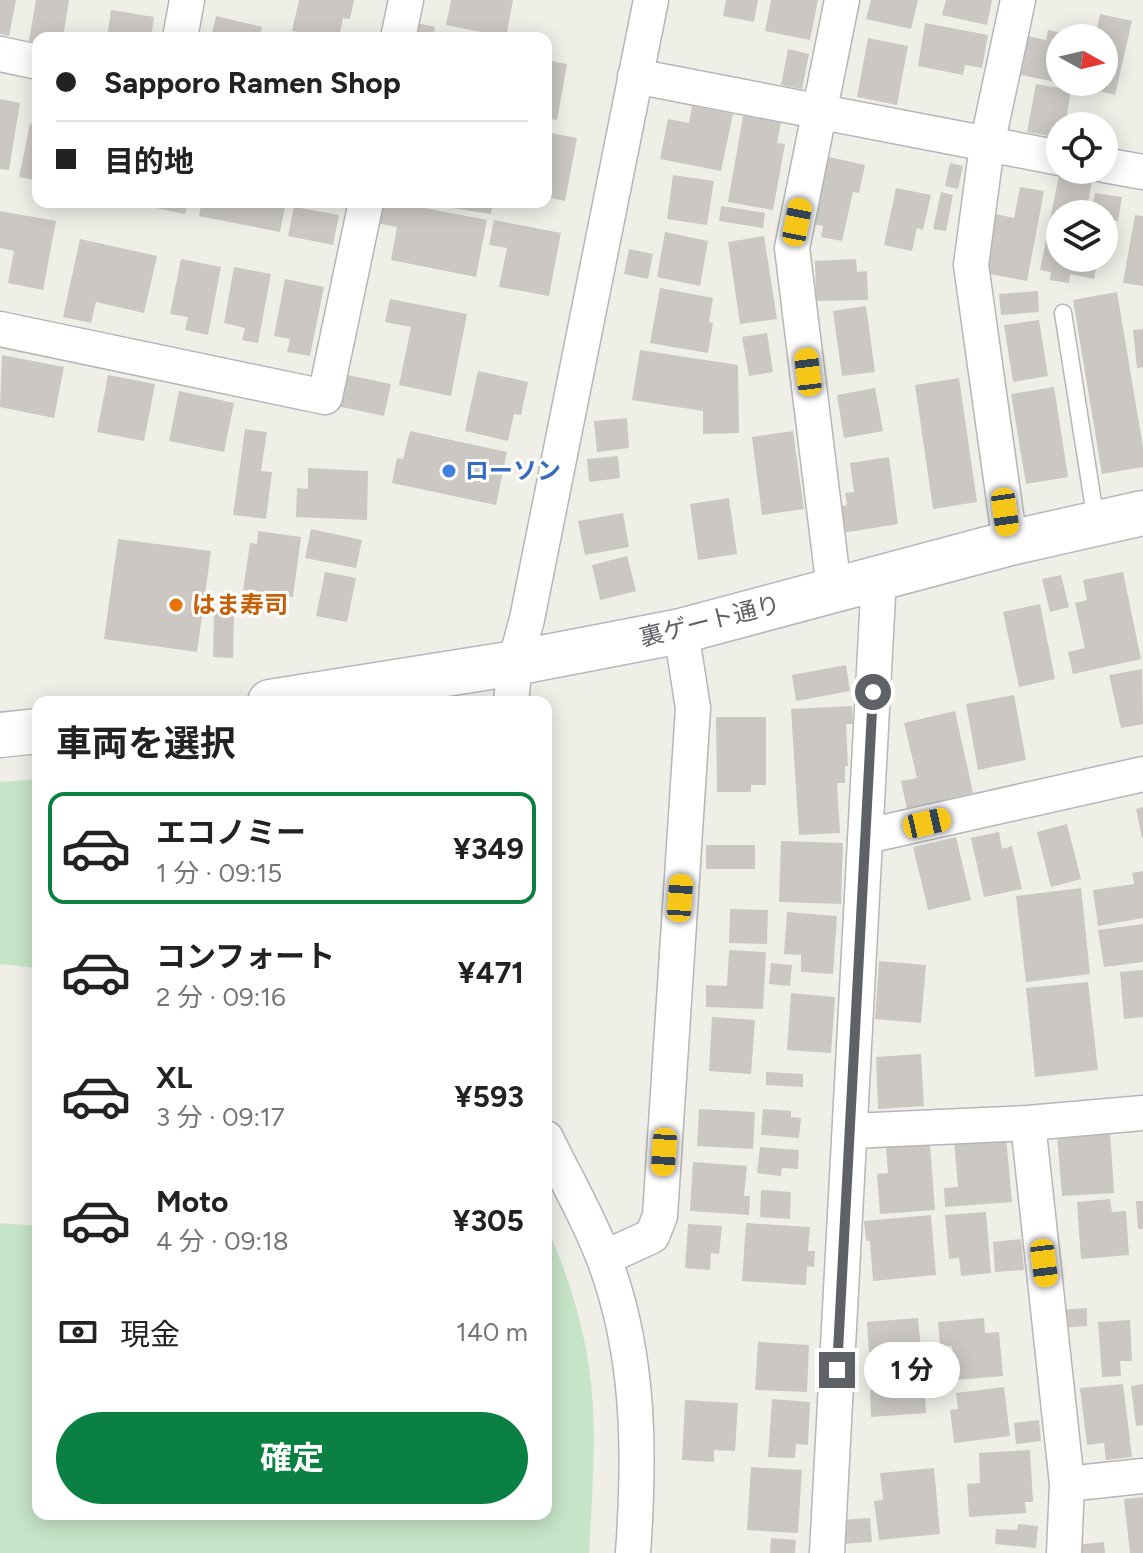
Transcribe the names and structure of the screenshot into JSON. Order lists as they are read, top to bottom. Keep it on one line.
{"streets":{"street":["裏ゲート通り"]},"places":["ローソン","はま寿司"],"north":"right","page":{"banner":["Sapporo Ramen Shop","目的地"],"heading":"車両を選択","list":[{"name":"エコノミー","note":"1 分 · 09:15","value":"¥349"},{"name":"コンフォート","note":"2 分 · 09:16","value":"¥471"},{"name":"XL","note":"3 分 · 09:17","value":"¥593"},{"name":"Moto","note":"4 分 · 09:18","value":"¥305"}],"pay":["現金","140 m"],"bubble":"1 分","buttons":"確定"}}
